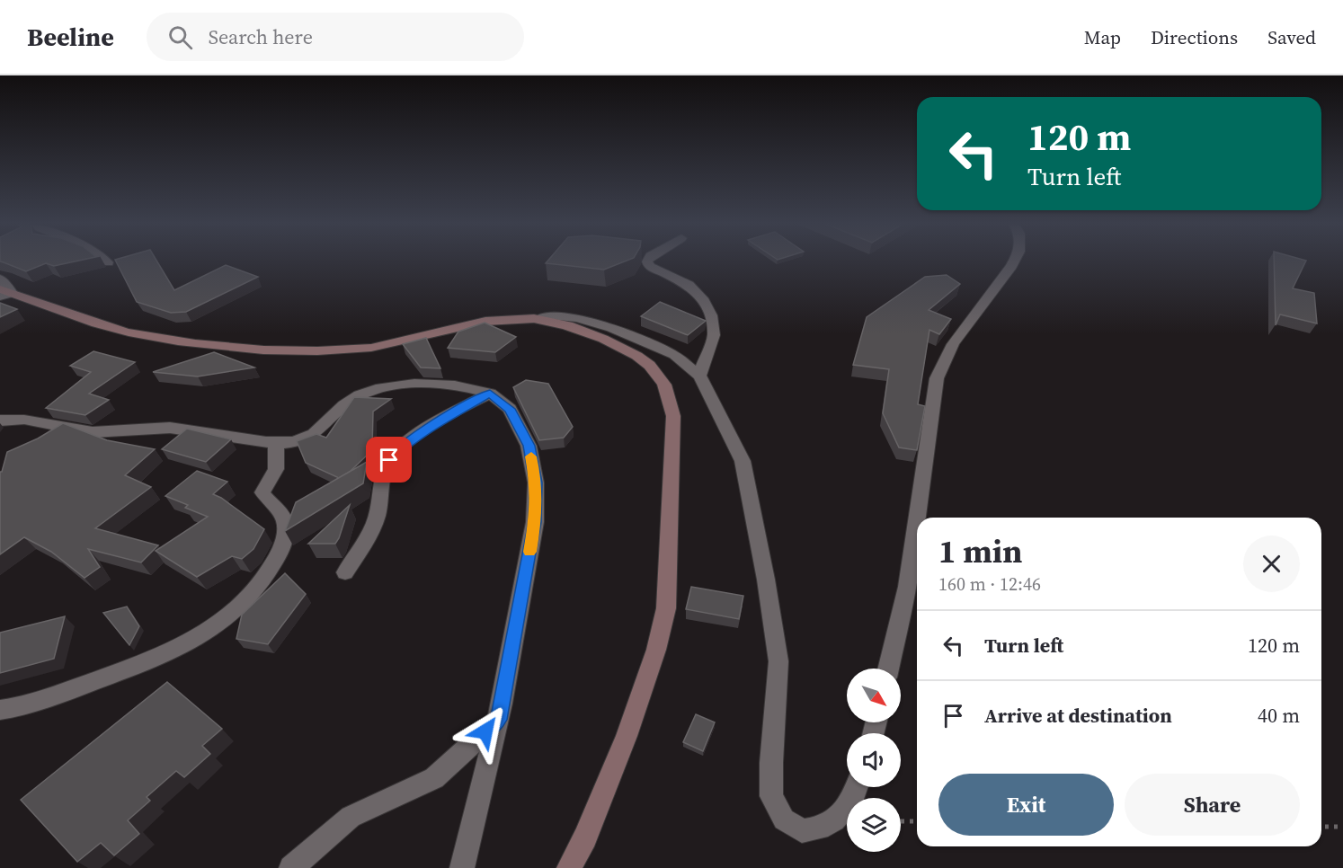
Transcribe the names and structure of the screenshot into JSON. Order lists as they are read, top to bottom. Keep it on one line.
{"north":"bottom right","page":{"header":"Beeline","search":"Search here","nav":["Map","Directions","Saved"],"turn":["120 m","Turn left"],"heading":["1 min","160 m · 12:46"],"list":[{"name":"Turn left","value":"120 m"},{"name":"Arrive at destination","value":"40 m"}],"buttons":["Exit","Share"]}}
